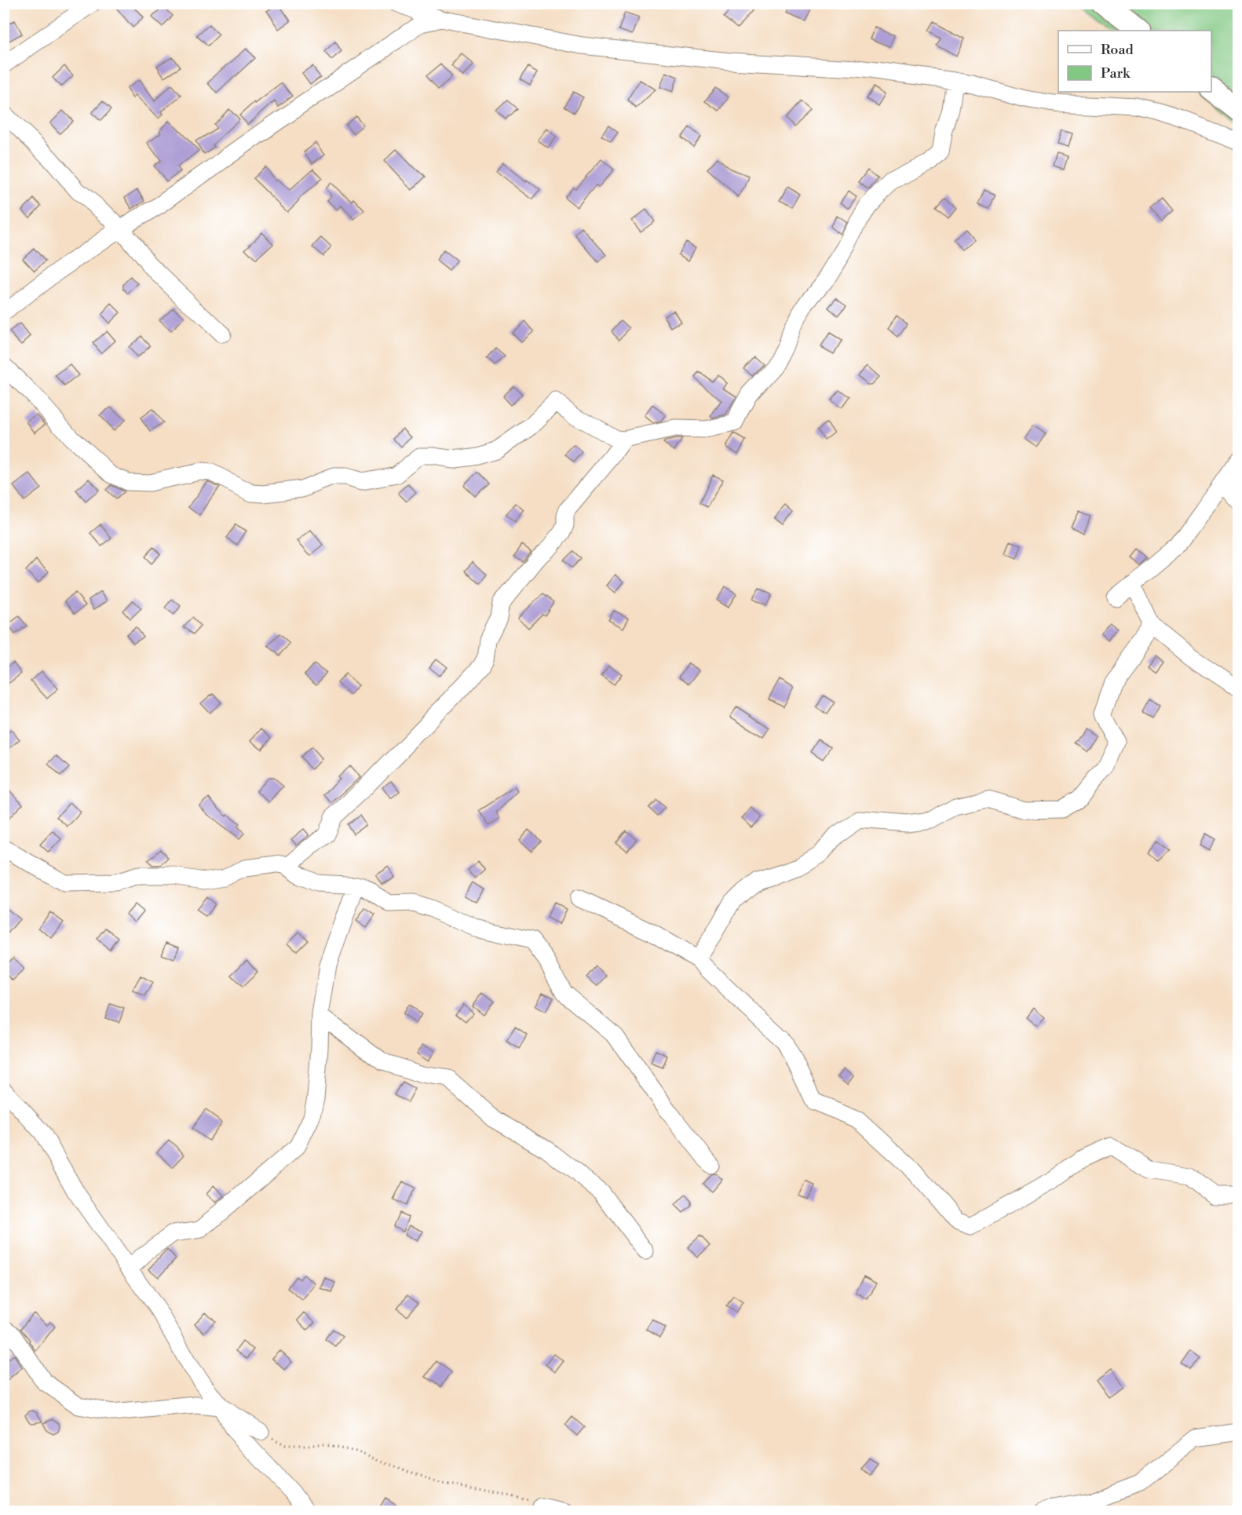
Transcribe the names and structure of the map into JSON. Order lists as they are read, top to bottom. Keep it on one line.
{"legend":["Road","Park"]}
